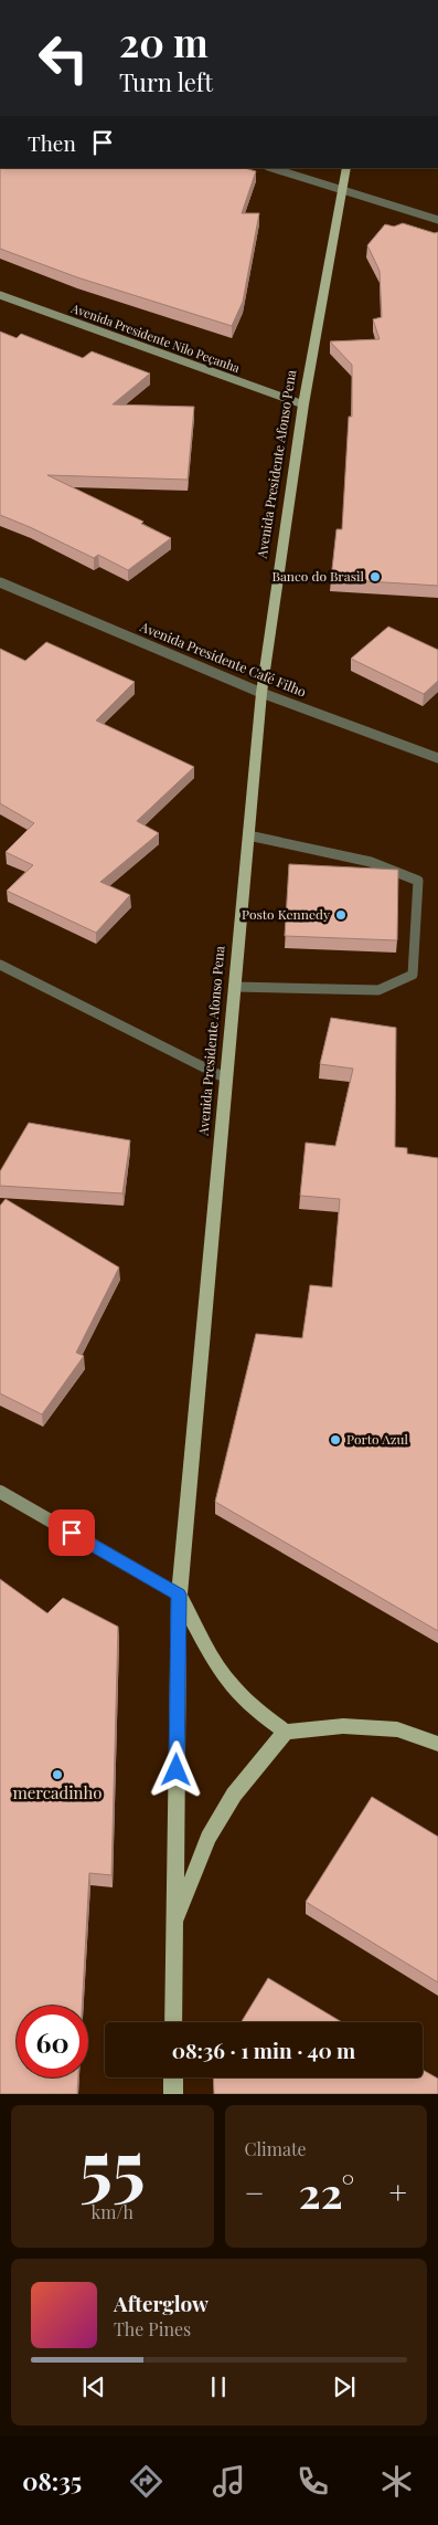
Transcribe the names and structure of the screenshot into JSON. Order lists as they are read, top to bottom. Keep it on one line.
{"streets":{"main road":["Avenida Presidente Nilo Peçanha","Avenida Presidente Afonso Pena"],"street":["Avenida Presidente Café Filho"]},"crossings":[["Avenida Presidente Nilo Peçanha","Avenida Presidente Afonso Pena"],["Avenida Presidente Afonso Pena","Avenida Presidente Café Filho"]],"places":["Banco do Brasil","Posto Kennedy","Porto Azul","mercadinho"],"page":{"turn":["20 m","Turn left"],"then":"Then","limit":"60","trip":"08:36 · 1 min · 40 m","tile":[["55","km/h"],"Climate"],"heat":["−","22°","+"],"song":["Afterglow","The Pines"],"tabs":"08:35"}}
